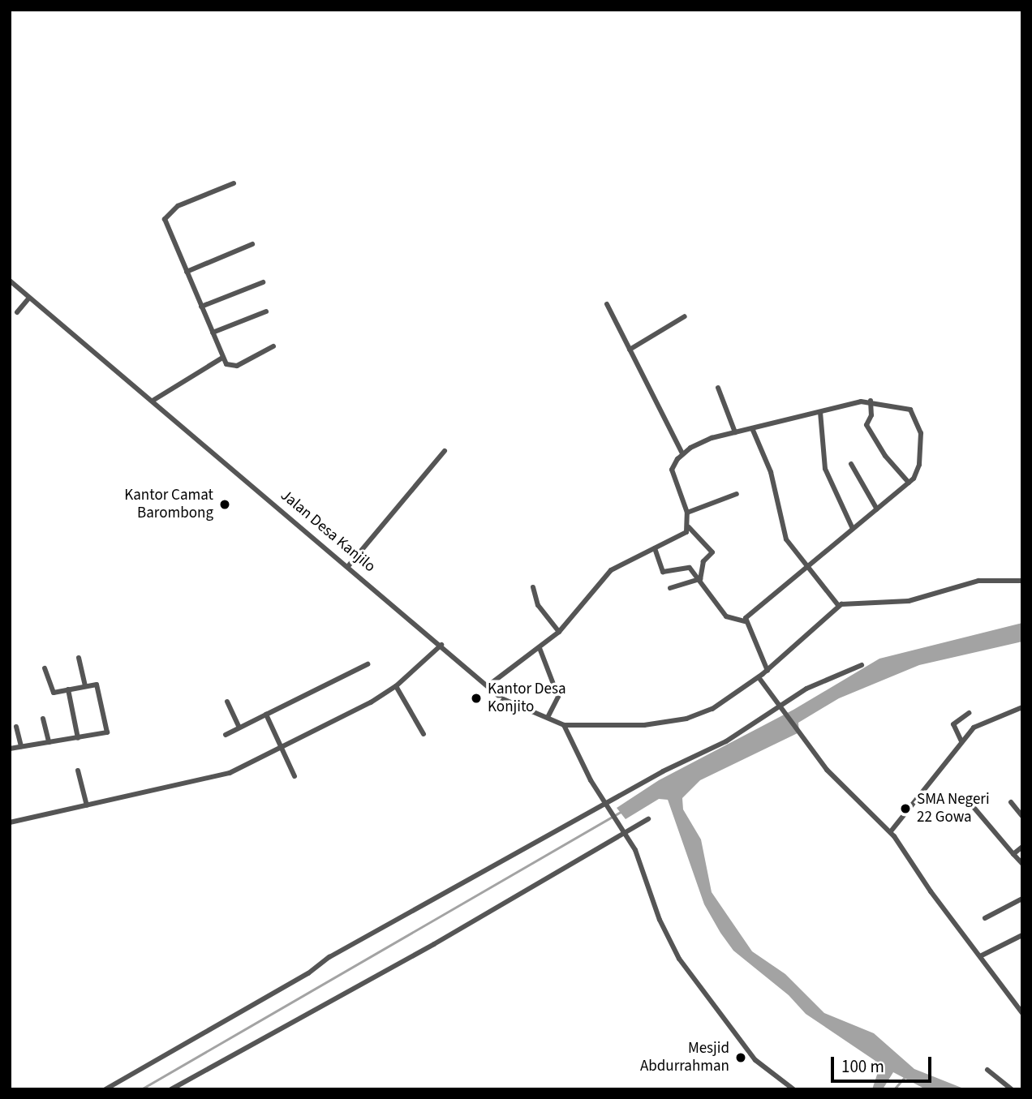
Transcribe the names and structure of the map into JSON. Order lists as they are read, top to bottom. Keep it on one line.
{"streets":{"street":["Jalan Desa Kanjilo"]},"places":["Kantor Camat Barombong","Kantor Desa Konjito","SMA Negeri 22 Gowa","Mesjid Abdurrahman"],"scale_bar":"100 m"}
